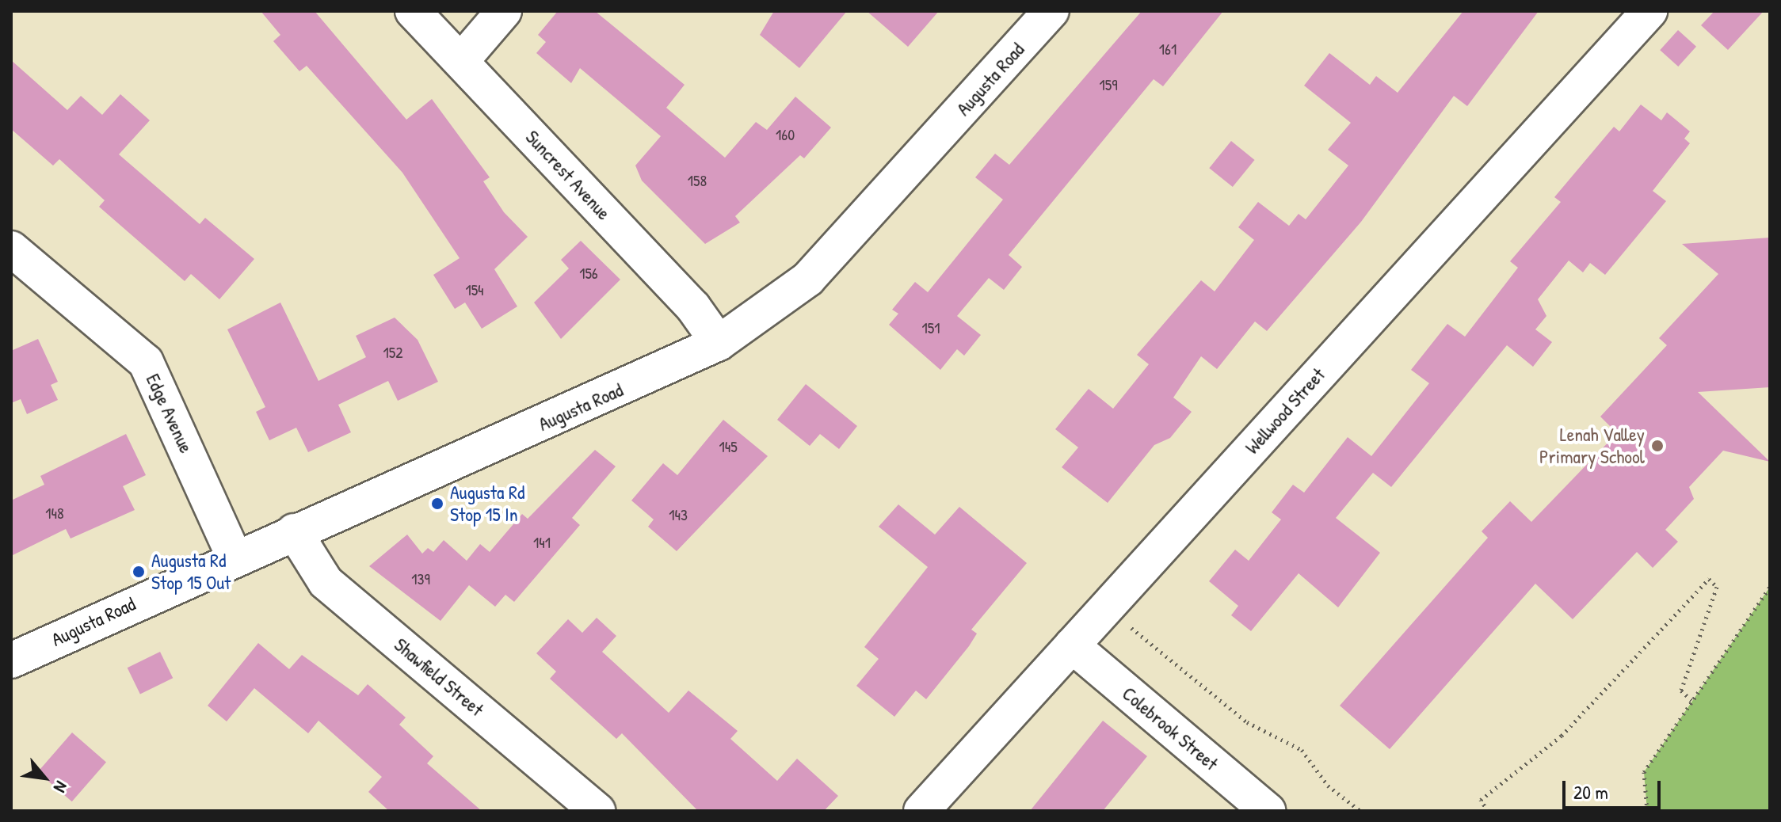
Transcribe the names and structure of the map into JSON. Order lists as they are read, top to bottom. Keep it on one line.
{"streets":{"street":["Augusta Road","Suncrest Avenue","Wellwood Street","Edge Avenue","Shawfield Street","Colebrook Street"]},"crossings":[["Augusta Road","Suncrest Avenue"],["Augusta Road","Edge Avenue"],["Augusta Road","Shawfield Street"],["Wellwood Street","Colebrook Street"]],"places":["Lenah Valley Primary School","Augusta Rd Stop 15 In","Augusta Rd Stop 15 Out"],"house_numbers":["161","159","160","158","156","154","151","152","145","148","143","141","139"],"scale_bar":"20 m","north":"bottom right"}
